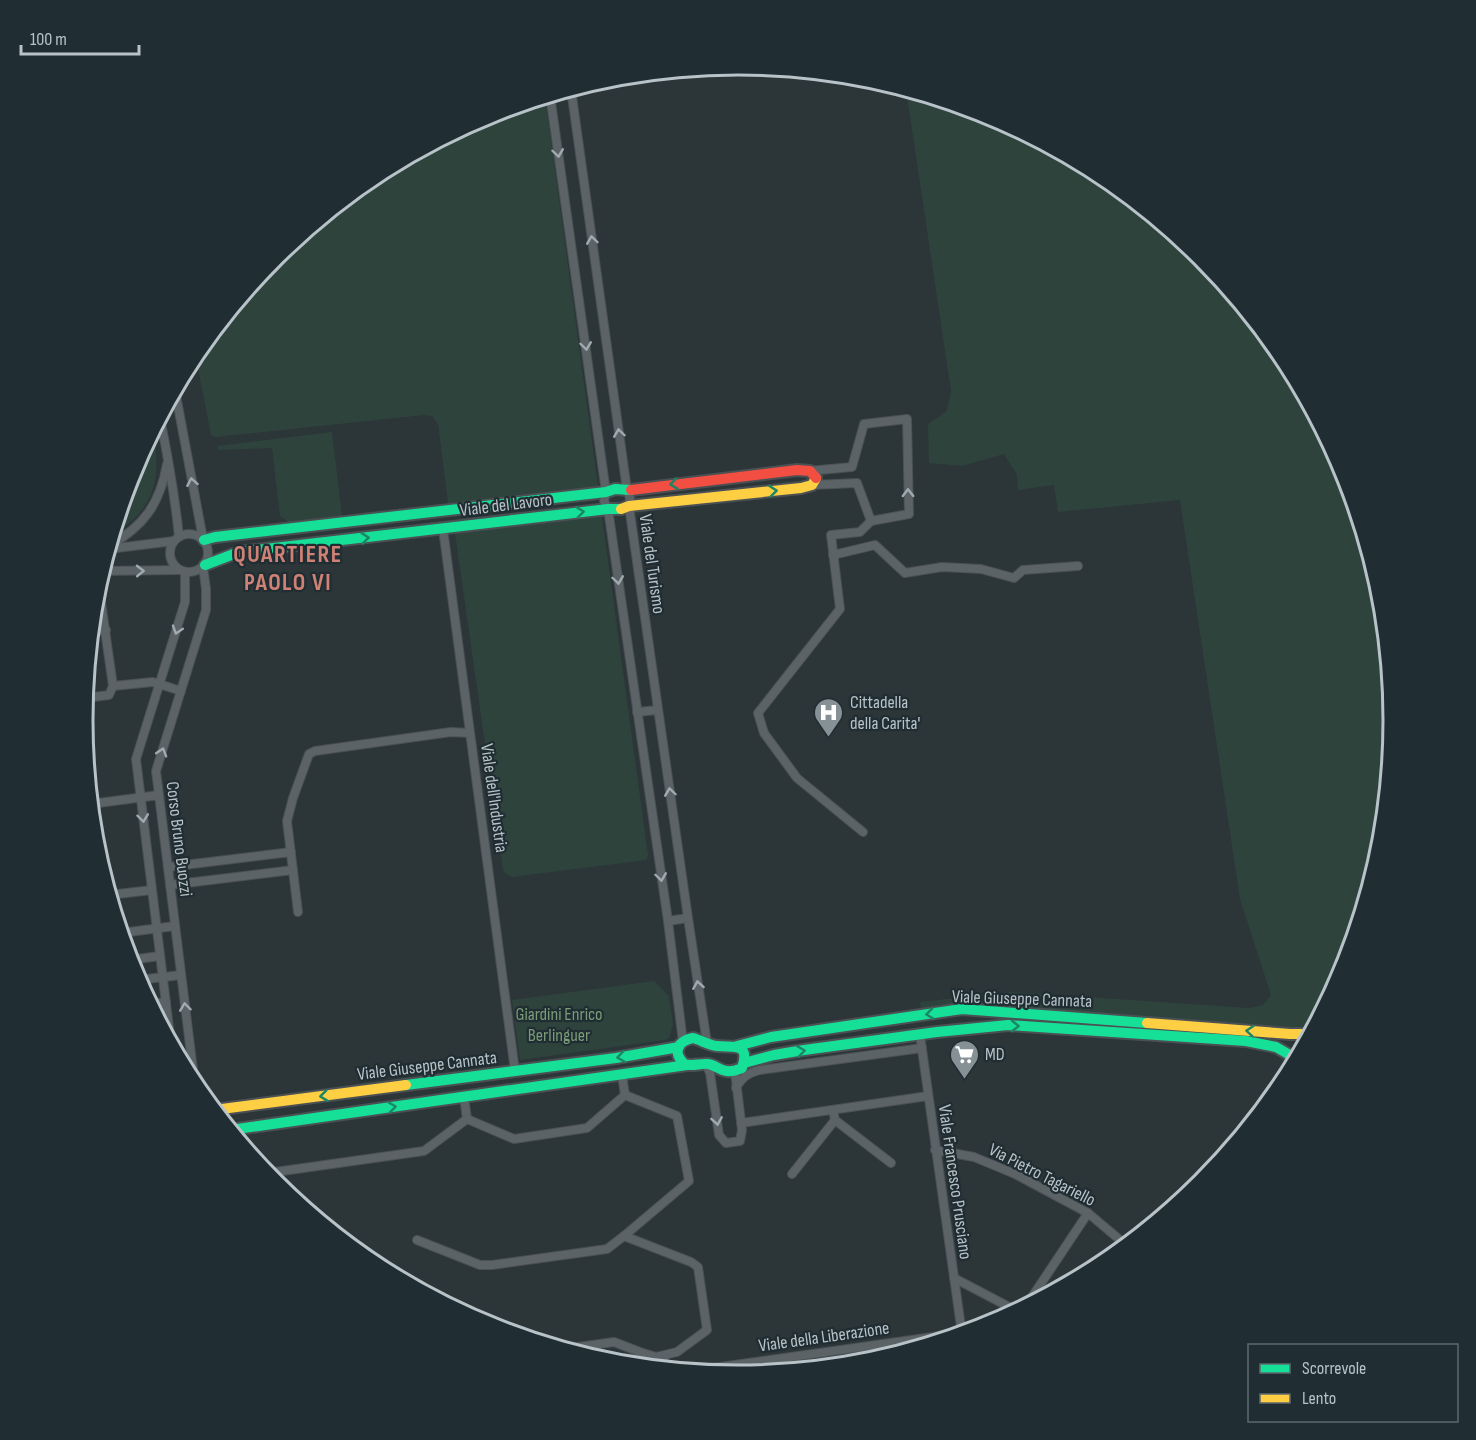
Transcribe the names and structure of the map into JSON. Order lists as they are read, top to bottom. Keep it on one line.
{"streets":{"street":["Viale del Lavoro","Viale del Turismo","Viale dell'Industria","Corso Bruno Buozzi","Viale Giuseppe Cannata","Via Pietro Tagariello","Viale Francesco Prusciano","Viale della Liberazione"]},"crossings":[["Viale del Lavoro","Viale del Turismo"],["Viale del Lavoro","Viale dell'Industria"],["Viale del Lavoro","Corso Bruno Buozzi"],["Viale del Turismo","Viale Giuseppe Cannata"],["Viale dell'Industria","Viale Giuseppe Cannata"],["Viale Giuseppe Cannata","Viale Francesco Prusciano"],["Via Pietro Tagariello","Viale Francesco Prusciano"]],"districts":["QUARTIERE PAOLO VI"],"parks":["Giardini Enrico Berlinguer"],"places":{"hospital":["Cittadella della Carita'"],"supermarket":["MD"]},"legend":["Scorrevole","Lento"],"scale_bar":"100 m"}
